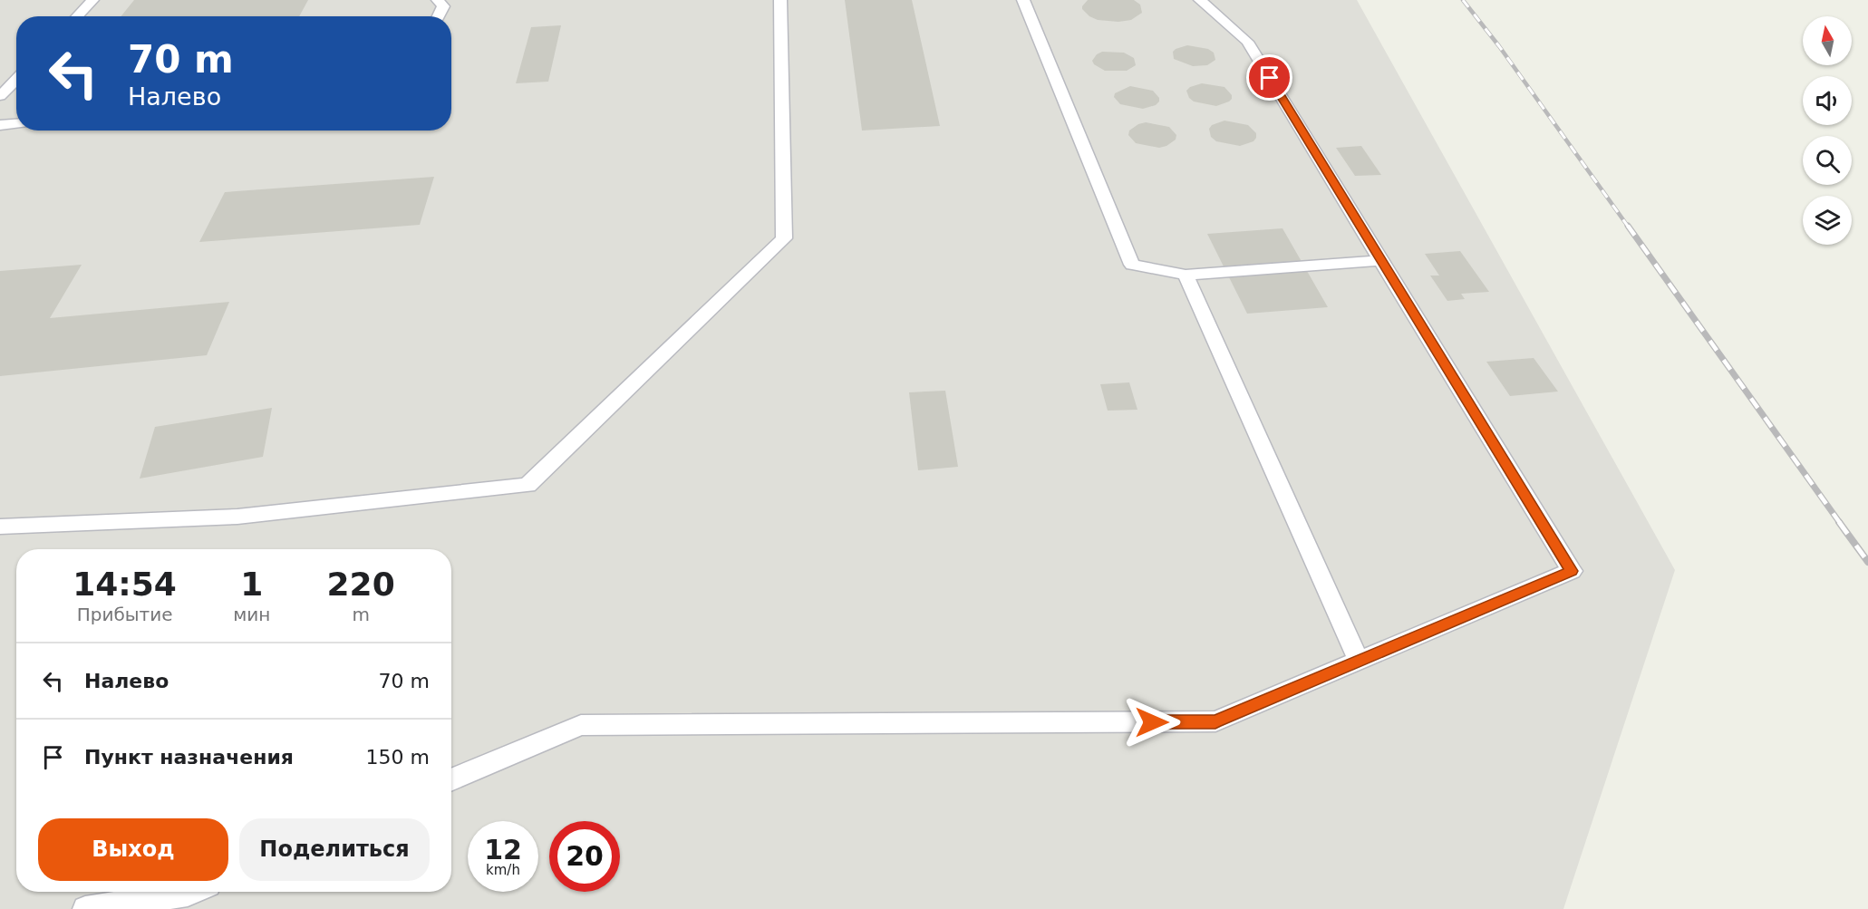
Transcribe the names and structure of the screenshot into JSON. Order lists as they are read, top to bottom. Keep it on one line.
{"north":"top","page":{"turn":["70 m","Налево"],"eta":["14:54","Прибытие","1","мин","220","m"],"list":[{"name":"Налево","value":"70 m"},{"name":"Пункт назначения","value":"150 m"}],"buttons":["Выход","Поделиться"],"speed":"12 km/h","limit":"20"}}
